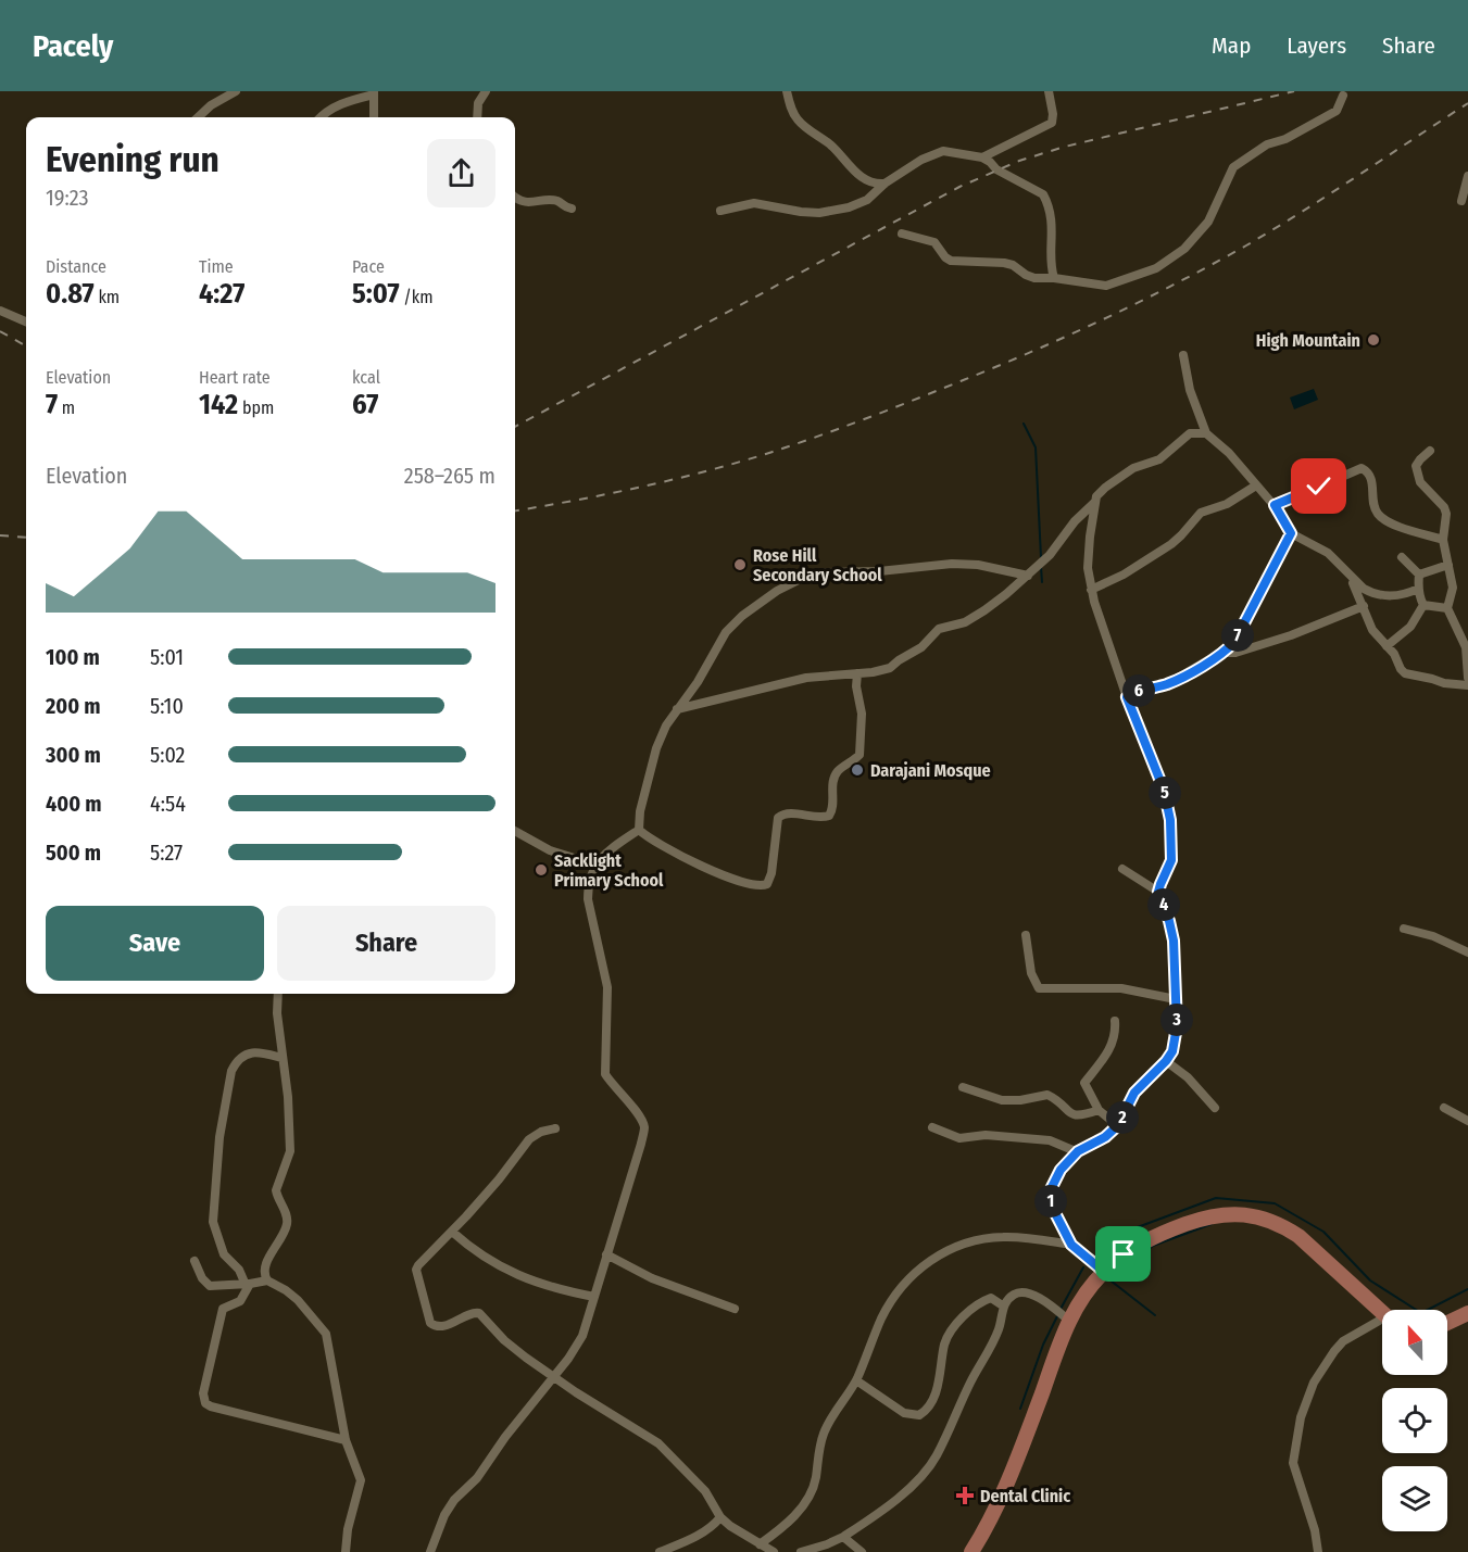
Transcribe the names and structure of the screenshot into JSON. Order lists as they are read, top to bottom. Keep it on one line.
{"places":{"other":["High Mountain","Rose Hill Secondary School","Darajani Mosque","Sacklight Primary School"],"health":["Dental Clinic"]},"north":"top","page":{"header":"Pacely","nav":["Map","Layers","Share"],"heading":["Evening run","19:23"],"stats":[["Distance","0.87 km"],["Time","4:27"],["Pace","5:07 /km"],["Elevation","7 m"],["Heart rate","142 bpm"],["kcal","67"]],"chart":["Elevation","258–265 m"],"pins":["7","6","5","4","3","2","1"],"list":[{"name":"100 m","note":"5:01"},{"name":"200 m","note":"5:10"},{"name":"300 m","note":"5:02"},{"name":"400 m","note":"4:54"},{"name":"500 m","note":"5:27"}],"buttons":["Save","Share"]}}
